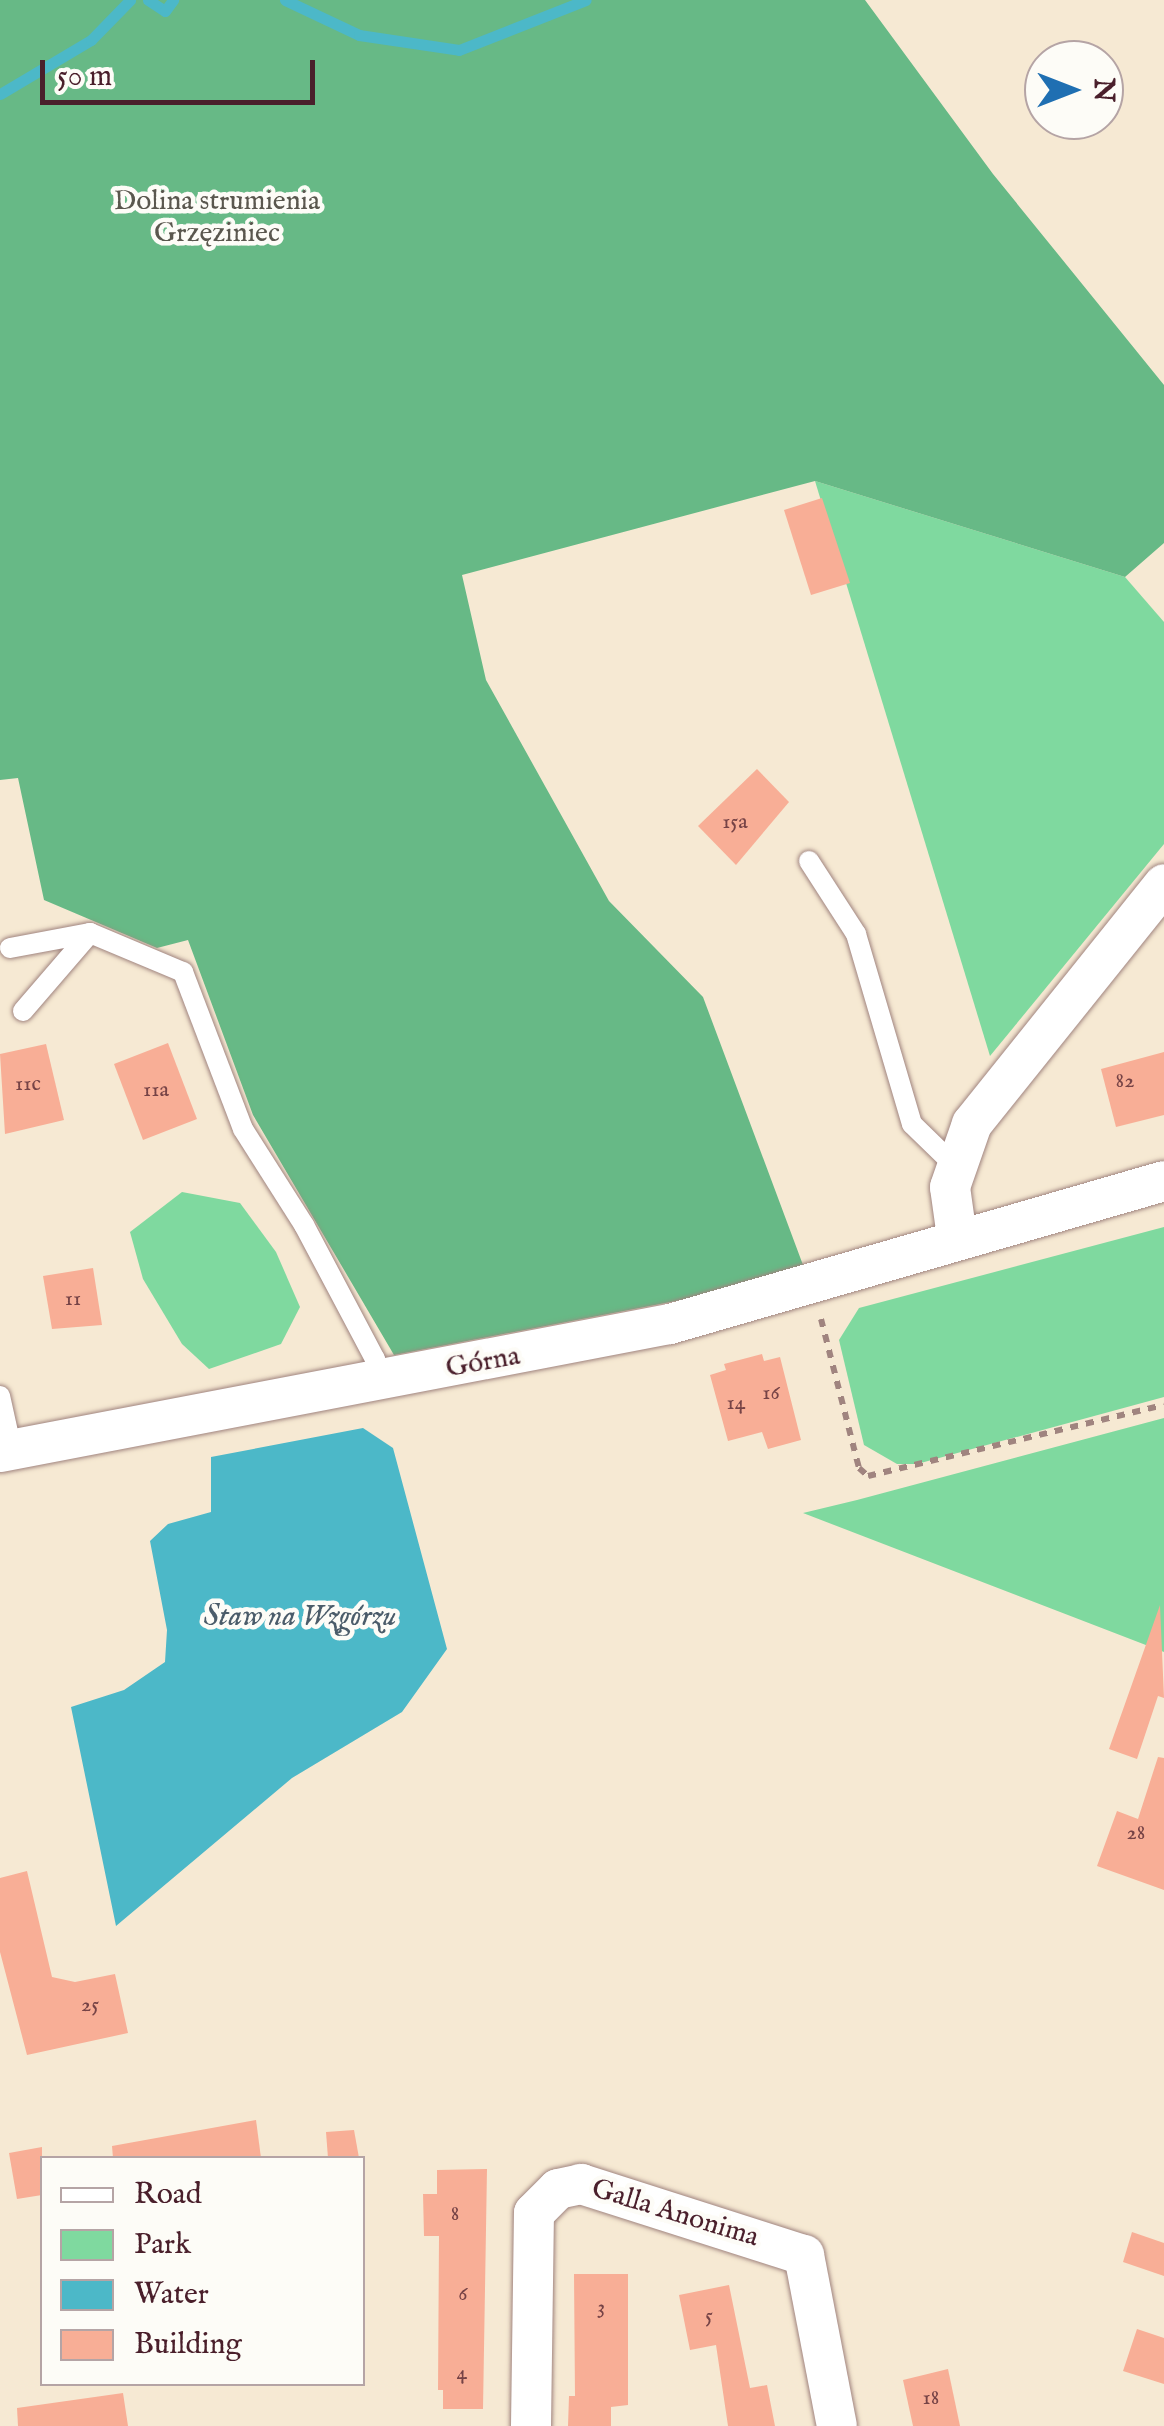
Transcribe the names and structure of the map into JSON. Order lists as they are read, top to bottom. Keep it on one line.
{"streets":{"street":["Górna","Galla Anonima"]},"water":["Staw na Wzgórzu"],"parks":["Dolina strumienia Grzęziniec"],"house_numbers":["15a","82","11c","11a","11","16","14","28","25","8","6","3","5","4","18"],"legend":["Road","Park","Water","Building"],"scale_bar":"50 m","north":"right"}
